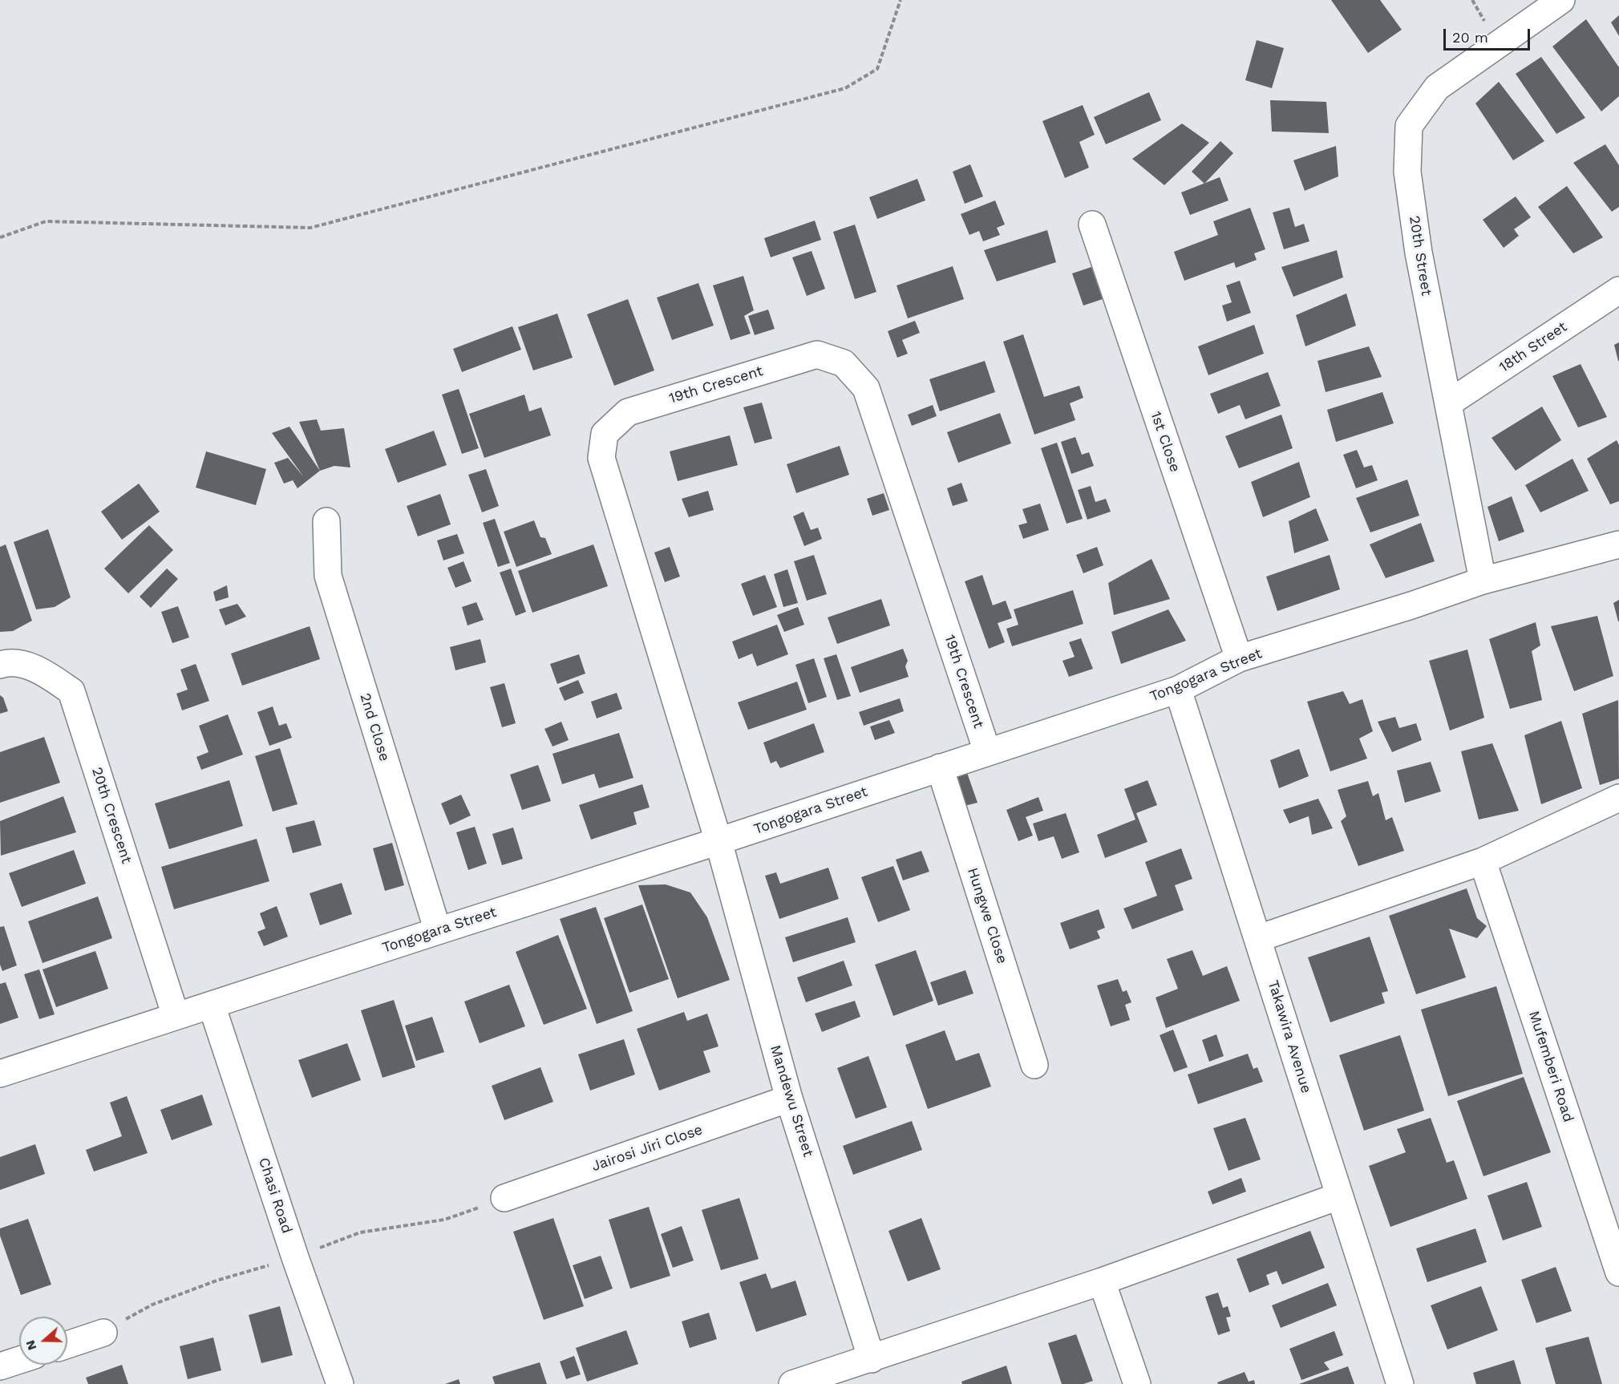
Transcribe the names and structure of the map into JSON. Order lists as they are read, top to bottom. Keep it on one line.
{"streets":{"street":["20th Street","18th Street","19th Crescent","1st Close","Tongogara Street","2nd Close","20th Crescent","Hungwe Close","Takawira Avenue","Mufemberi Road","Mandewu Street","Jairosi Jiri Close","Chasi Road"]},"crossings":[["20th Street","18th Street"],["20th Street","Tongogara Street"],["19th Crescent","Tongogara Street"],["19th Crescent","Mandewu Street"],["1st Close","Tongogara Street"],["Tongogara Street","2nd Close"],["Tongogara Street","20th Crescent"],["Tongogara Street","Hungwe Close"],["Tongogara Street","Takawira Avenue"],["Tongogara Street","Mandewu Street"],["Tongogara Street","Chasi Road"],["Mandewu Street","Jairosi Jiri Close"]],"scale_bar":"20 m","north":"left"}
